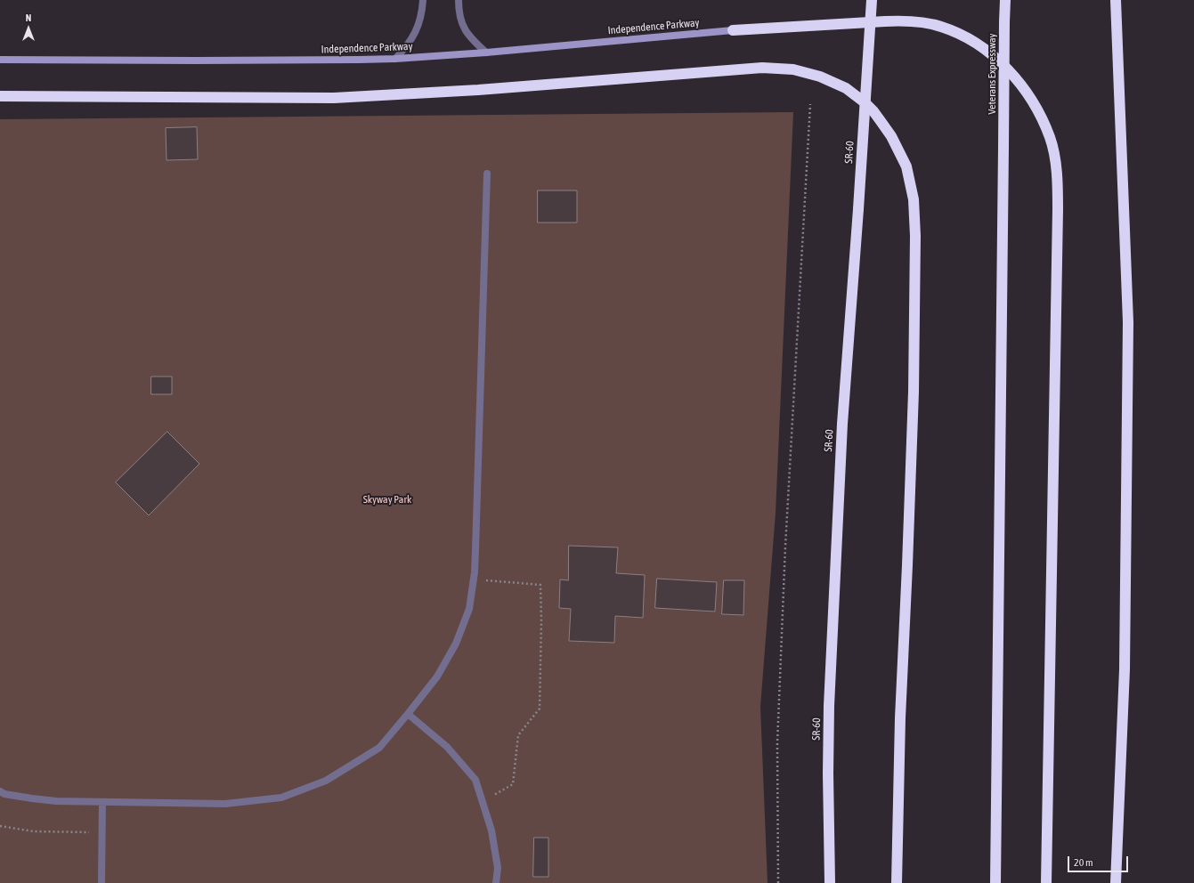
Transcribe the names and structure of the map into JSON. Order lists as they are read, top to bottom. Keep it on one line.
{"streets":{"highway":["Veterans Expressway","SR-60"],"main road":["Independence Parkway"]},"parks":["Skyway Park"],"scale_bar":"20 m","north":"top"}
